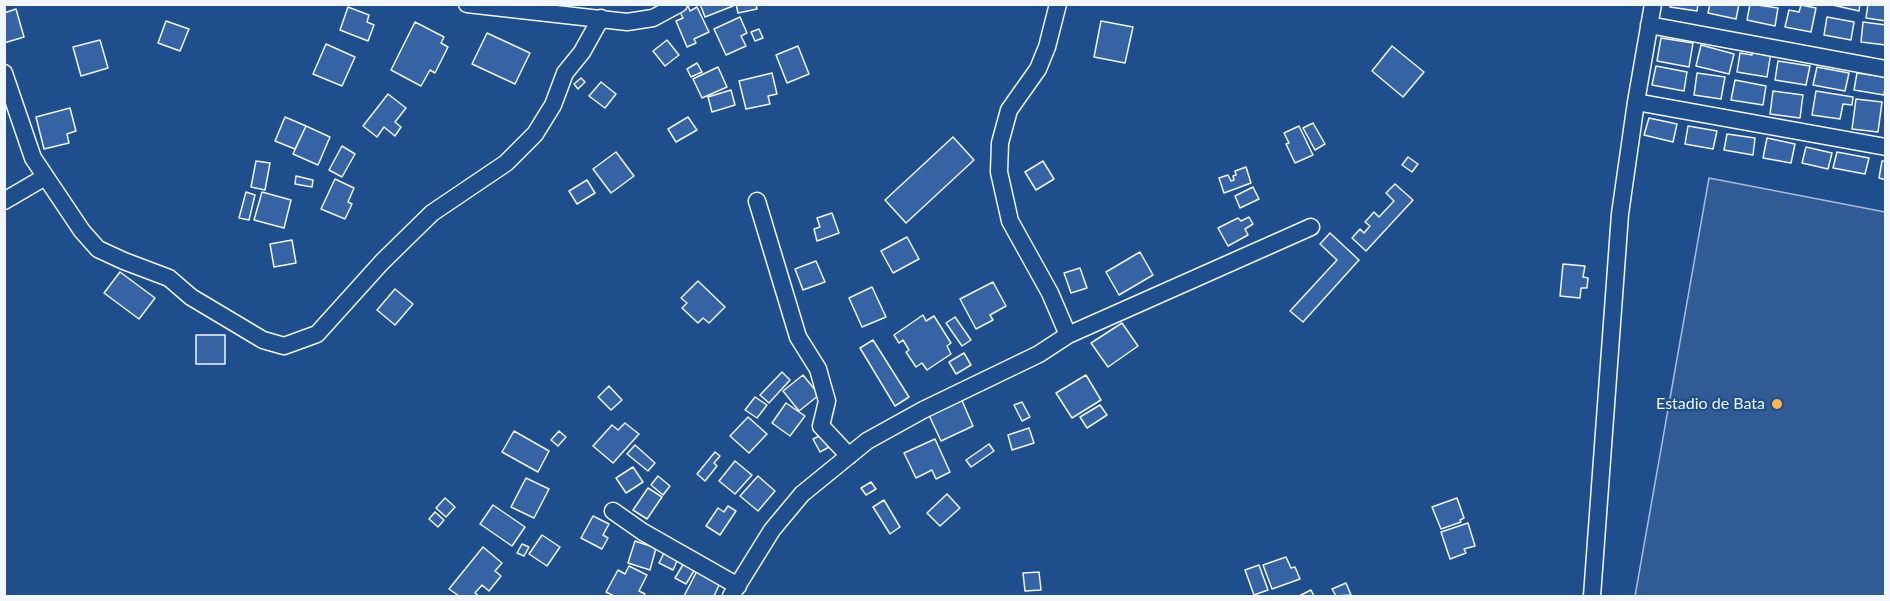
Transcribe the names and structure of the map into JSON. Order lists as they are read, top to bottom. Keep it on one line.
{"places":["Estadio de Bata"]}
